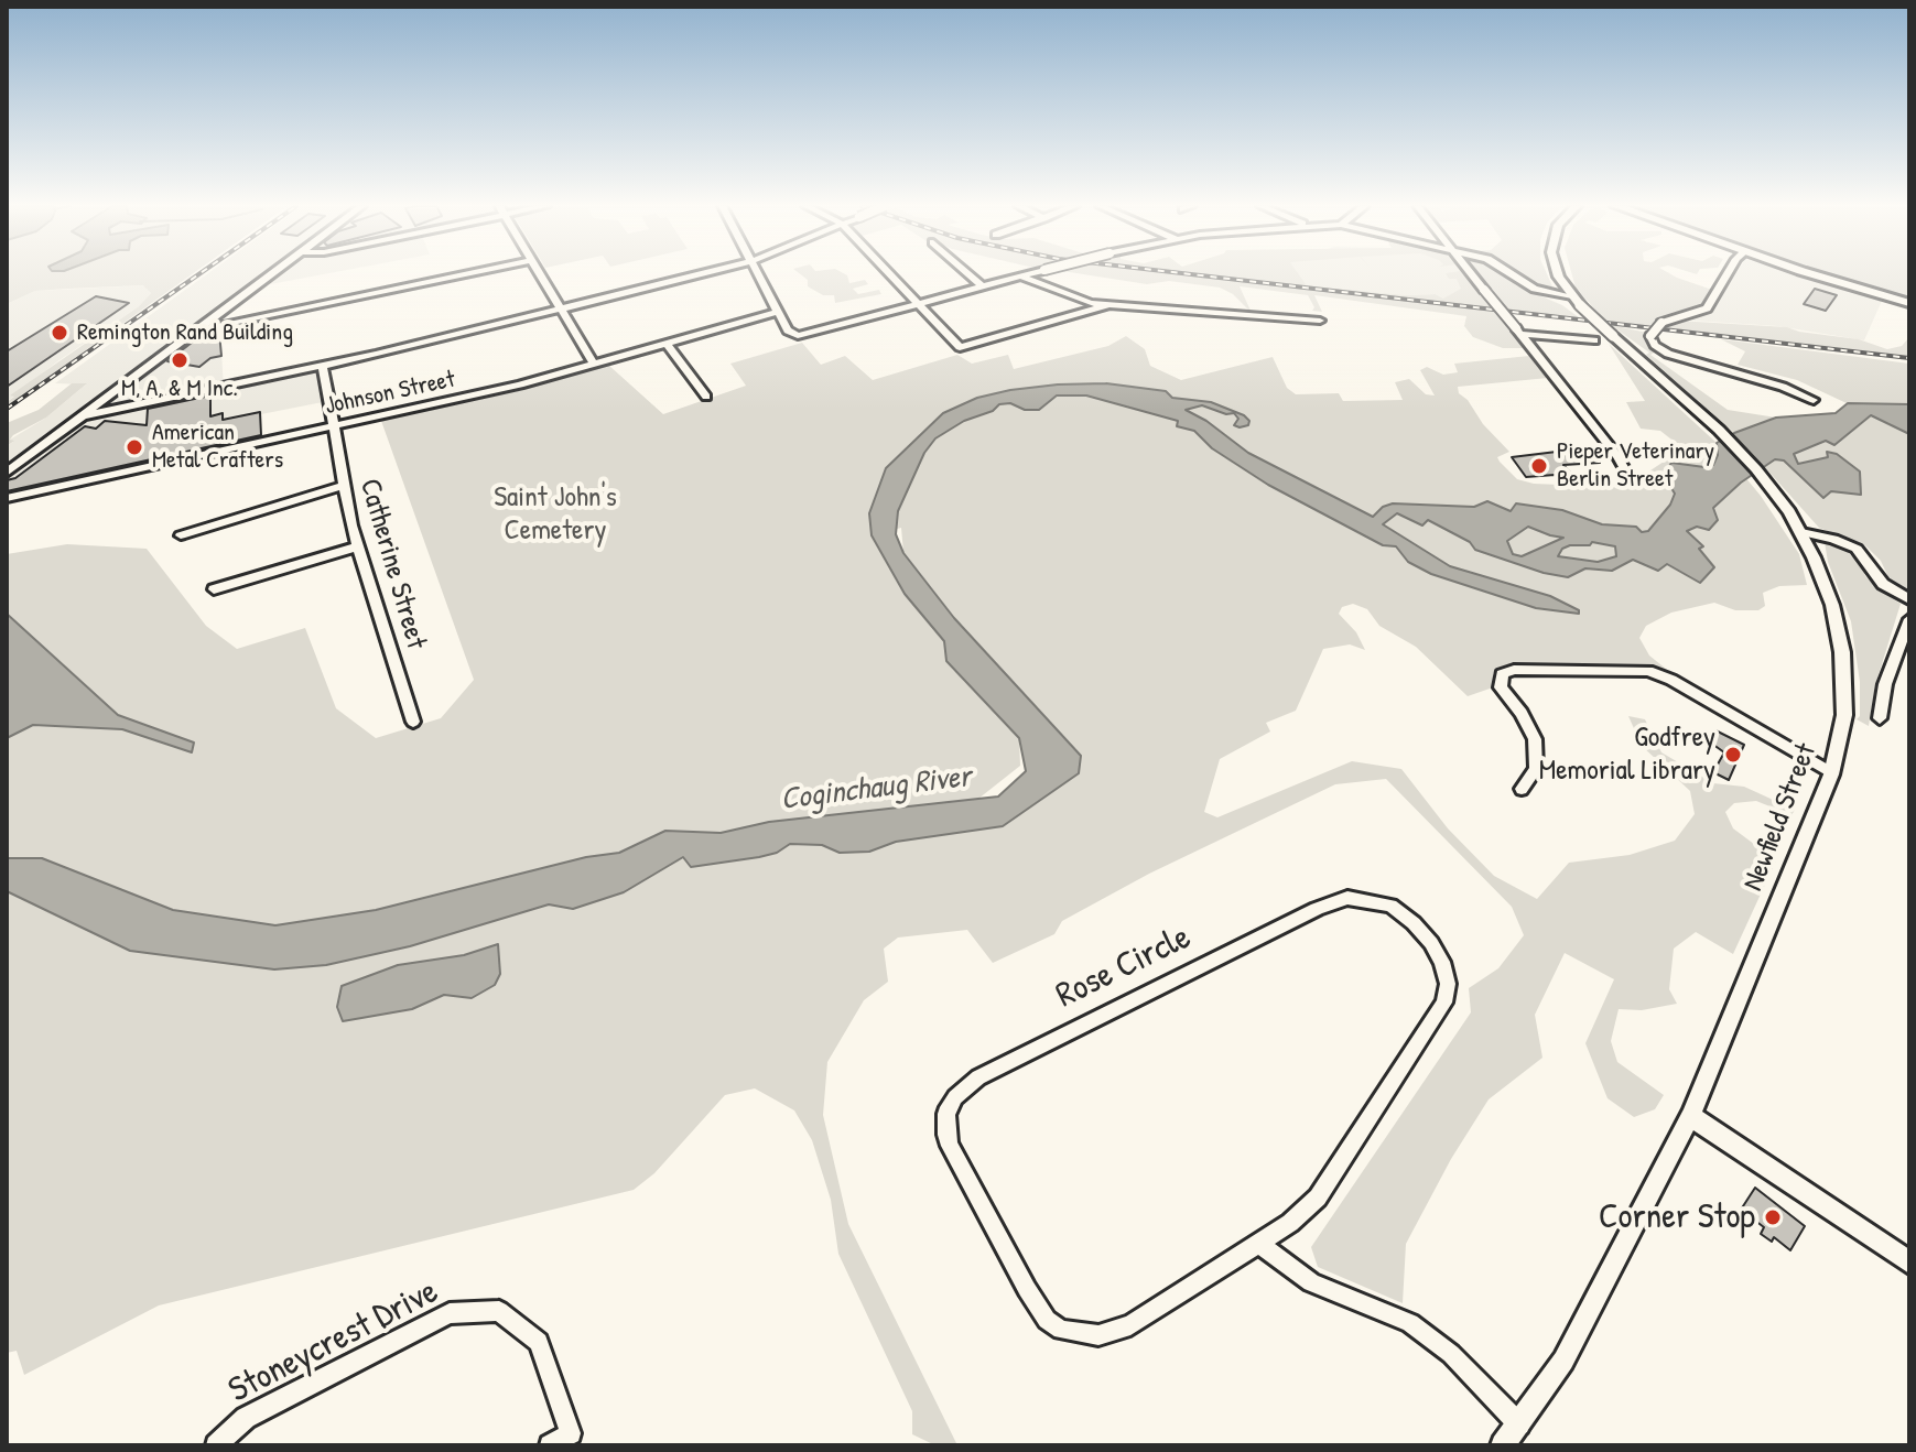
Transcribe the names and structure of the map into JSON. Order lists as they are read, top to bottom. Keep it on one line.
{"streets":{"main road":["Newfield Street"],"street":["Johnson Street","Catherine Street","Rose Circle","Stoneycrest Drive"]},"crossings":[["Johnson Street","Catherine Street"]],"water":["Coginchaug River"],"parks":["Saint John's Cemetery"],"places":["Remington Rand Building","M, A, & M Inc.","American Metal Crafters","Pieper Veterinary Berlin Street","Godfrey Memorial Library","Corner Stop"]}
